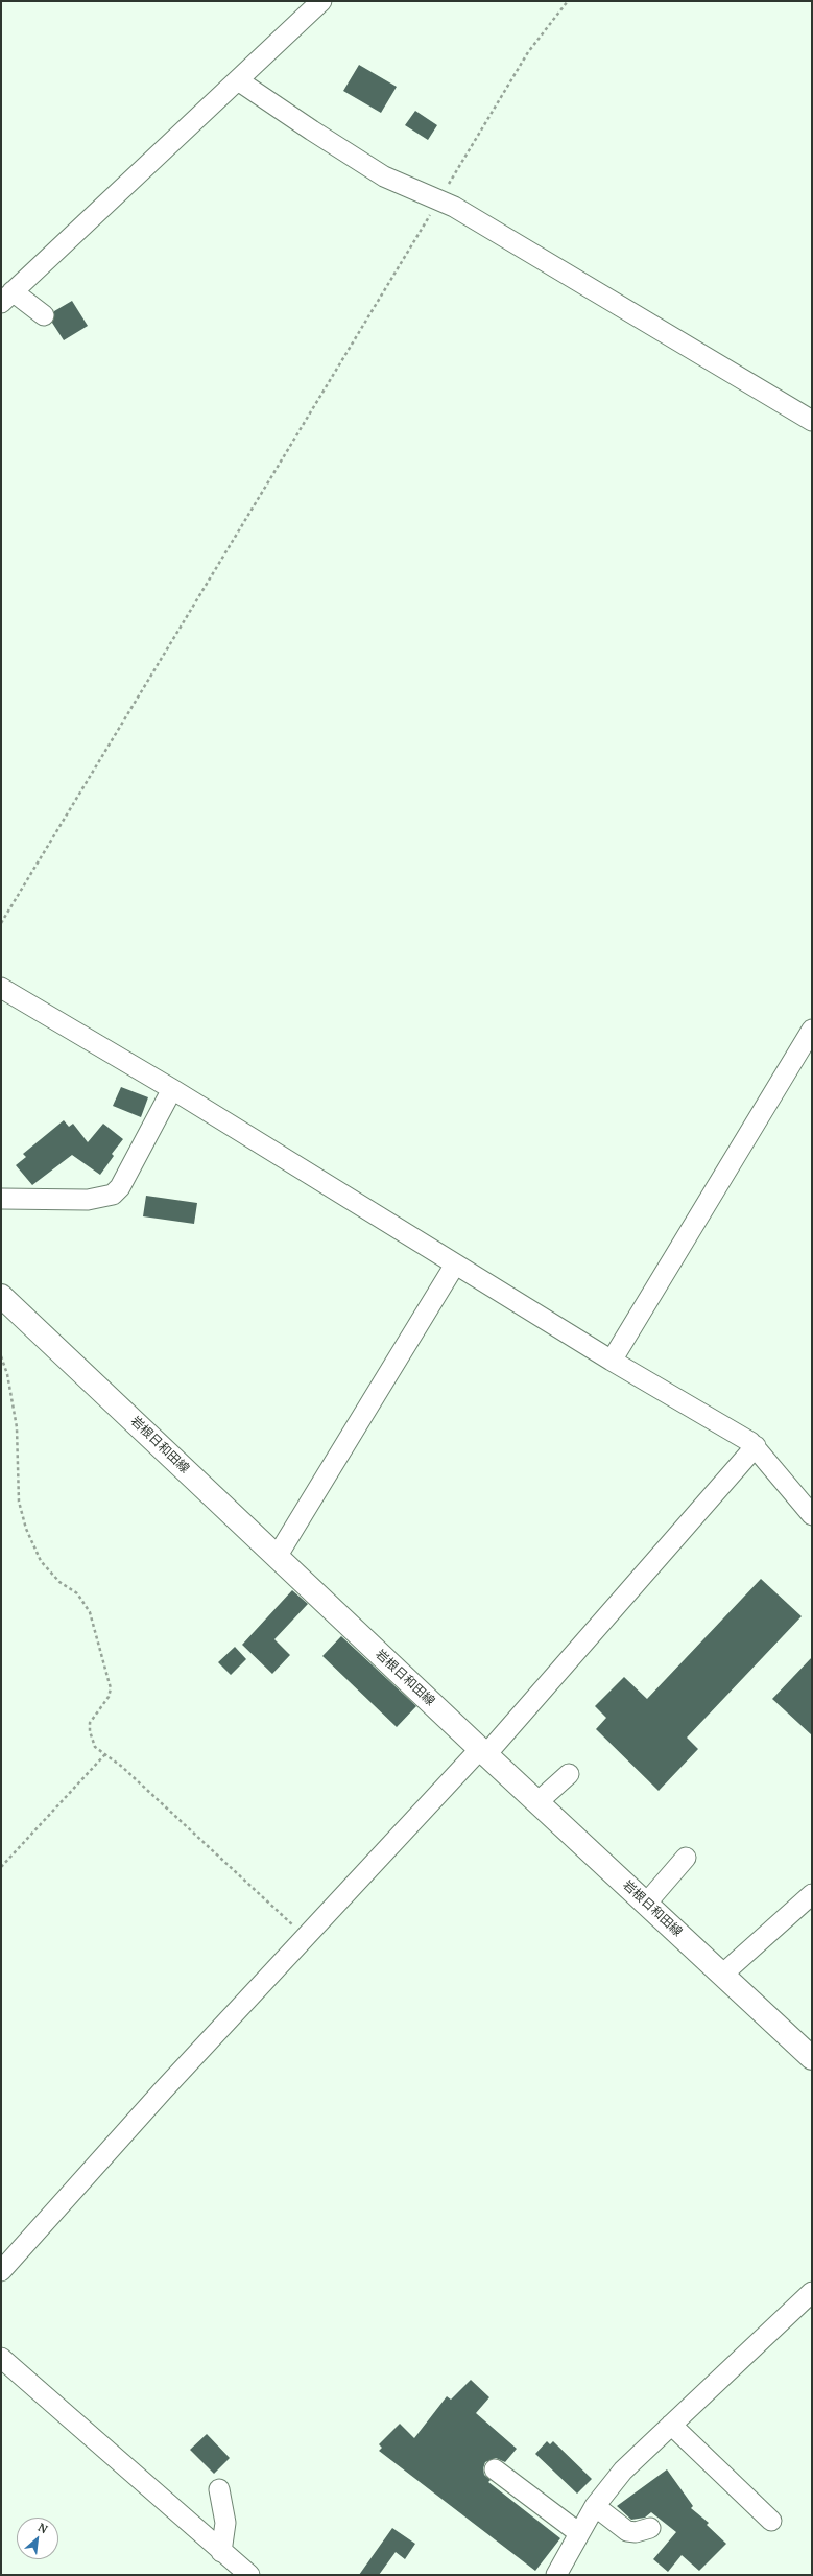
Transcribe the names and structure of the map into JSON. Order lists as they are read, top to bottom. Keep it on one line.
{"streets":{"main road":["岩根日和田線"]},"north":"top right"}
